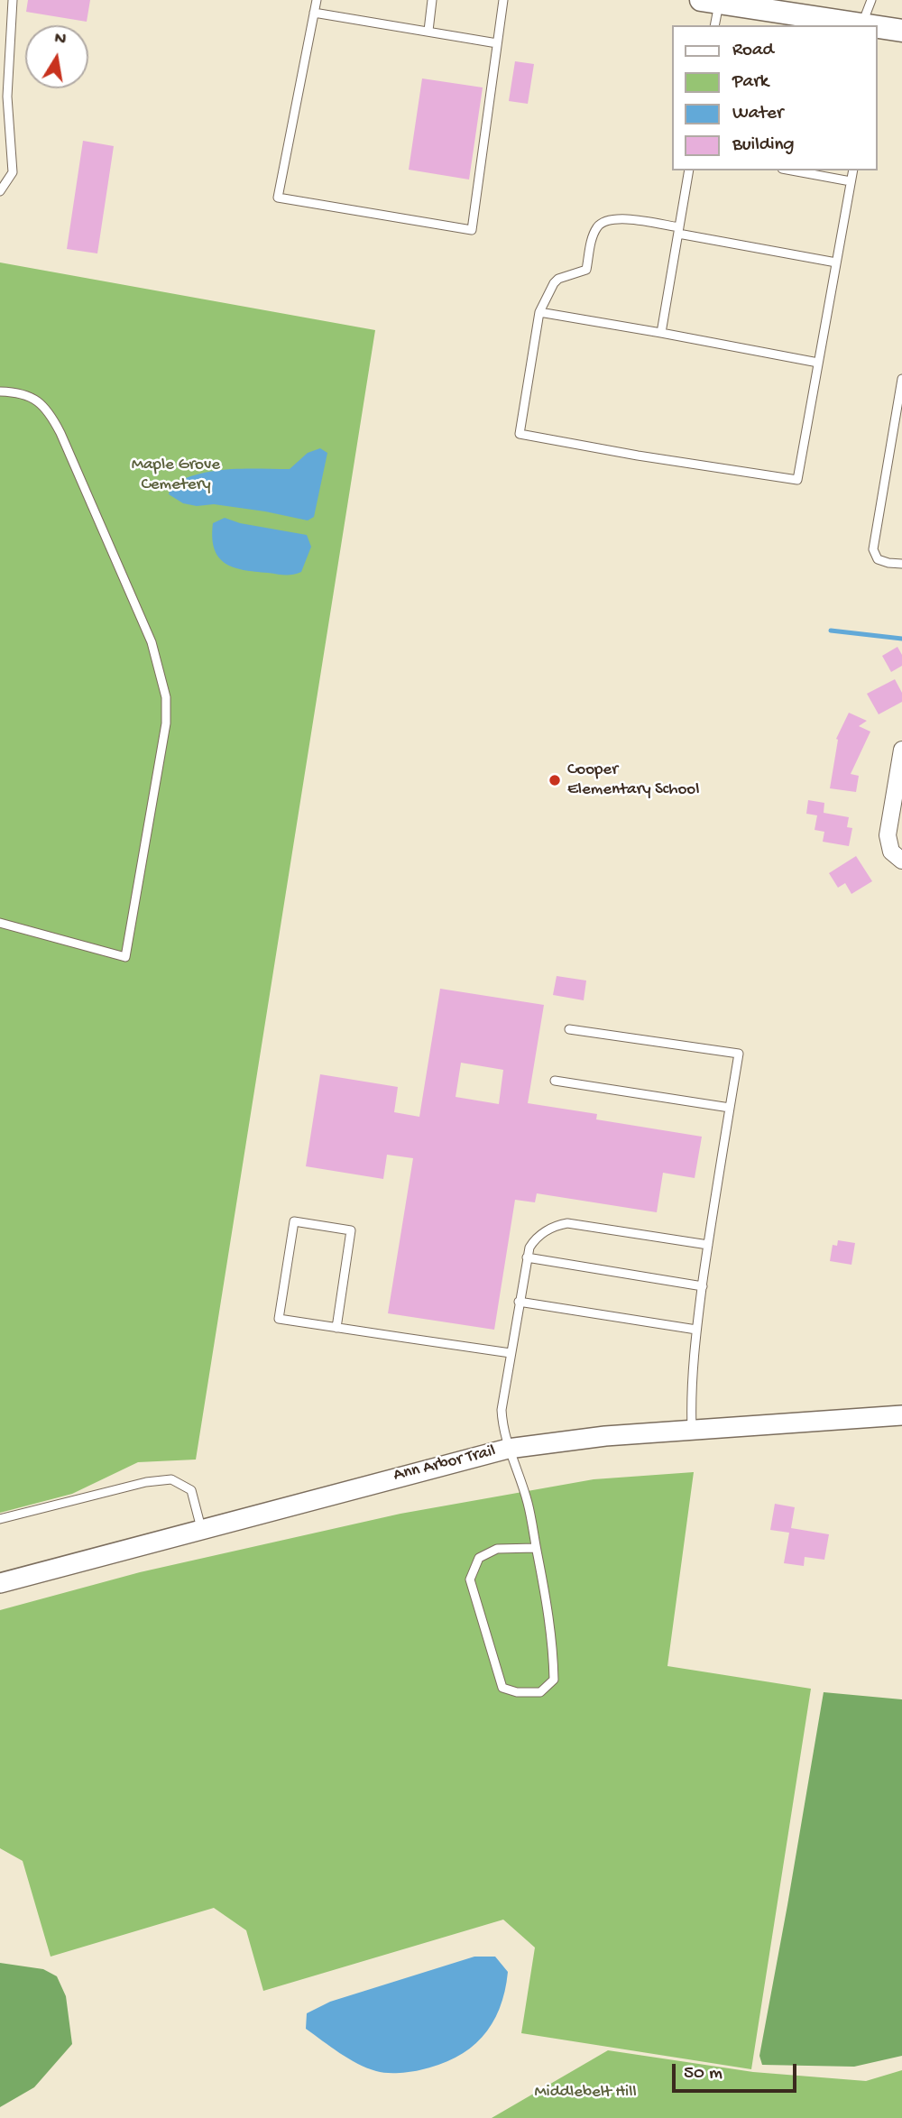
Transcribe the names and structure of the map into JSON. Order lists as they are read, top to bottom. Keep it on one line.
{"streets":{"street":["Ann Arbor Trail"]},"parks":["Maple Grove Cemetery","Middlebelt Hill"],"places":["Cooper Elementary School"],"legend":["Road","Park","Water","Building"],"scale_bar":"50 m","north":"top"}
